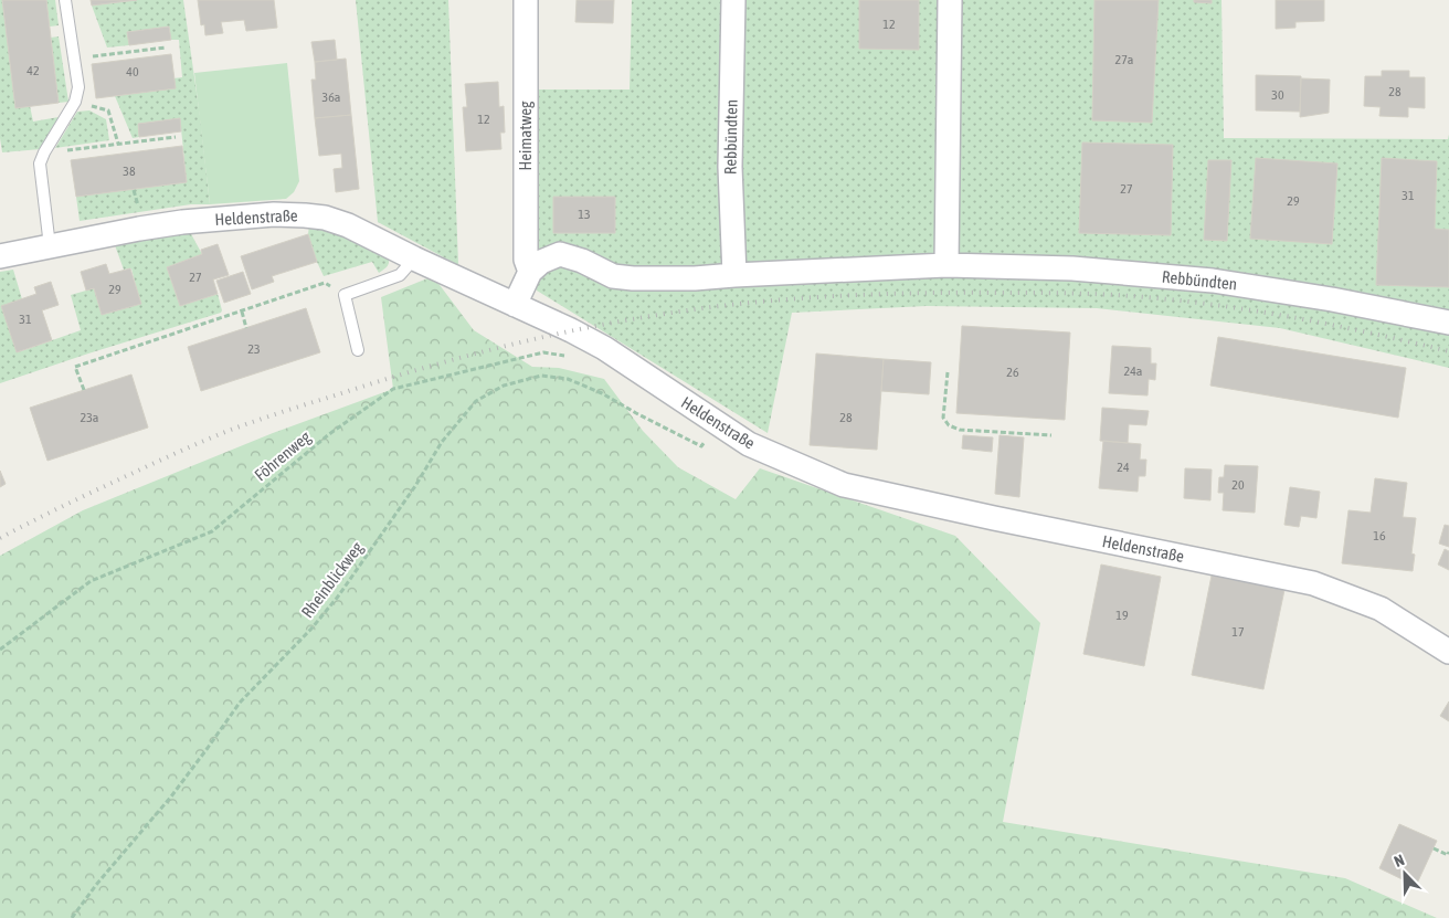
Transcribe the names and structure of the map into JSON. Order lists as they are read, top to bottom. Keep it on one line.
{"streets":{"street":["Heimatweg","Rebbündten","Heldenstraße"],"path":["Föhrenweg","Rheinblickweg"]},"crossings":[["Heimatweg","Rebbündten"],["Heldenstraße","Föhrenweg"]],"house_numbers":["12","27a","42","40","28","30","36a","12","38","27","31","29","13","27","29","31","23","24a","26","23a","28","24","20","16","19","17"],"north":"top left"}
